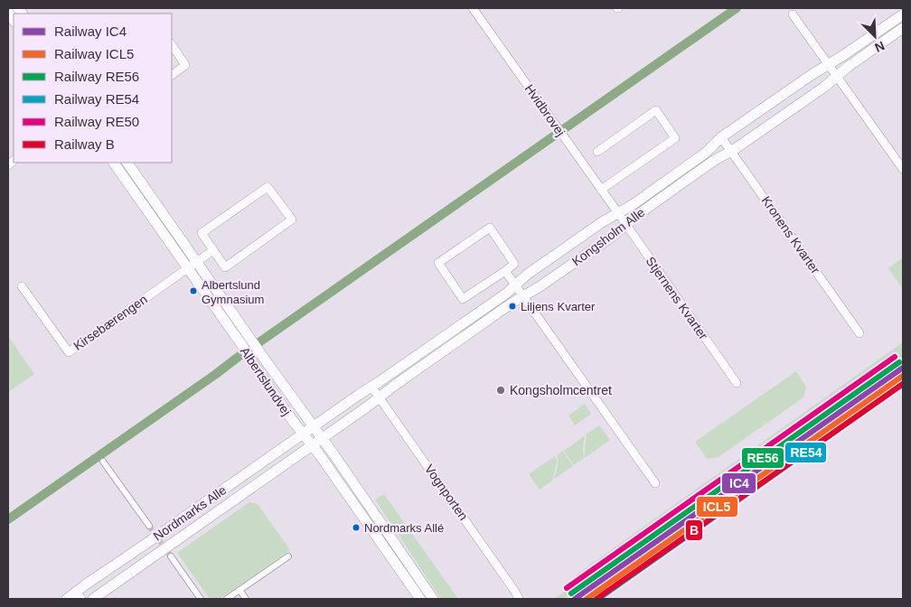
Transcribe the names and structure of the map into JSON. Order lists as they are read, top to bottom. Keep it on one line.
{"streets":{"street":["Hvidbrovej","Kronens Kvarter","Kongsholm Alle","Stjernens Kvarter","Kirsebærengen","Albertslundvej","Vognporten","Nordmarks Alle"]},"crossings":[["Hvidbrovej","Kongsholm Alle"],["Hvidbrovej","Stjernens Kvarter"],["Kronens Kvarter","Kongsholm Alle"],["Kongsholm Alle","Stjernens Kvarter"],["Kongsholm Alle","Albertslundvej"],["Kongsholm Alle","Vognporten"],["Kongsholm Alle","Nordmarks Alle"],["Kirsebærengen","Albertslundvej"],["Albertslundvej","Nordmarks Alle"]],"places":["Albertslund Gymnasium","Liljens Kvarter","Kongsholmcentret","Nordmarks Allé"],"lines":["rail line RE50","rail line RE56","rail line IC4","rail line ICL5","rail line RE54","rail line B"],"legend":["Railway IC4","Railway ICL5","Railway RE56","Railway RE54","Railway RE50","Railway B"],"north":"bottom right"}
